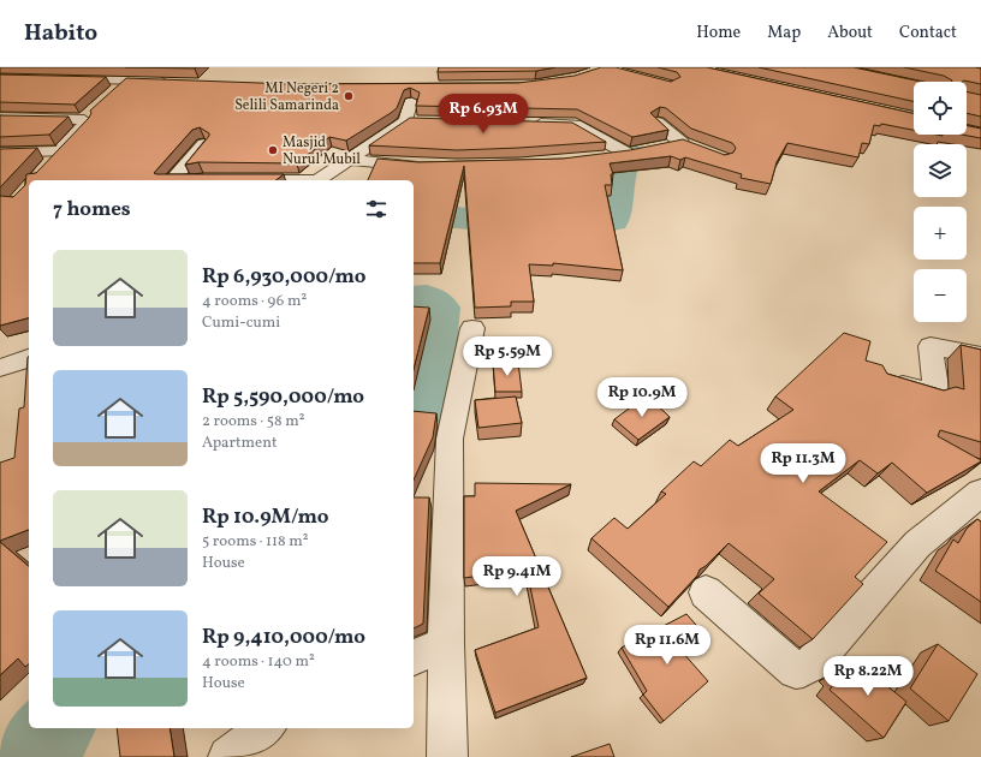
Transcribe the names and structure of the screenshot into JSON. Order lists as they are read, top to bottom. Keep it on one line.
{"places":["MI Negeri 2 Selili Samarinda","Masjid Nurul Mubil"],"page":{"header":"Habito","nav":["Home","Map","About","Contact"],"map_buttons":["+","−"],"price":["Rp 6.93M","Rp 5.59M","Rp 10.9M","Rp 11.3M","Rp 9.41M","Rp 11.6M","Rp 8.22M"],"heading":"7 homes","list":[{"name":"Rp 6,930,000/mo","note":"4 rooms · 96 m² · Cumi-cumi"},{"name":"Rp 5,590,000/mo","note":"2 rooms · 58 m² · Apartment"},{"name":"Rp 10.9M/mo","note":"5 rooms · 118 m² · House"},{"name":"Rp 9,410,000/mo","note":"4 rooms · 140 m² · House"}]}}
